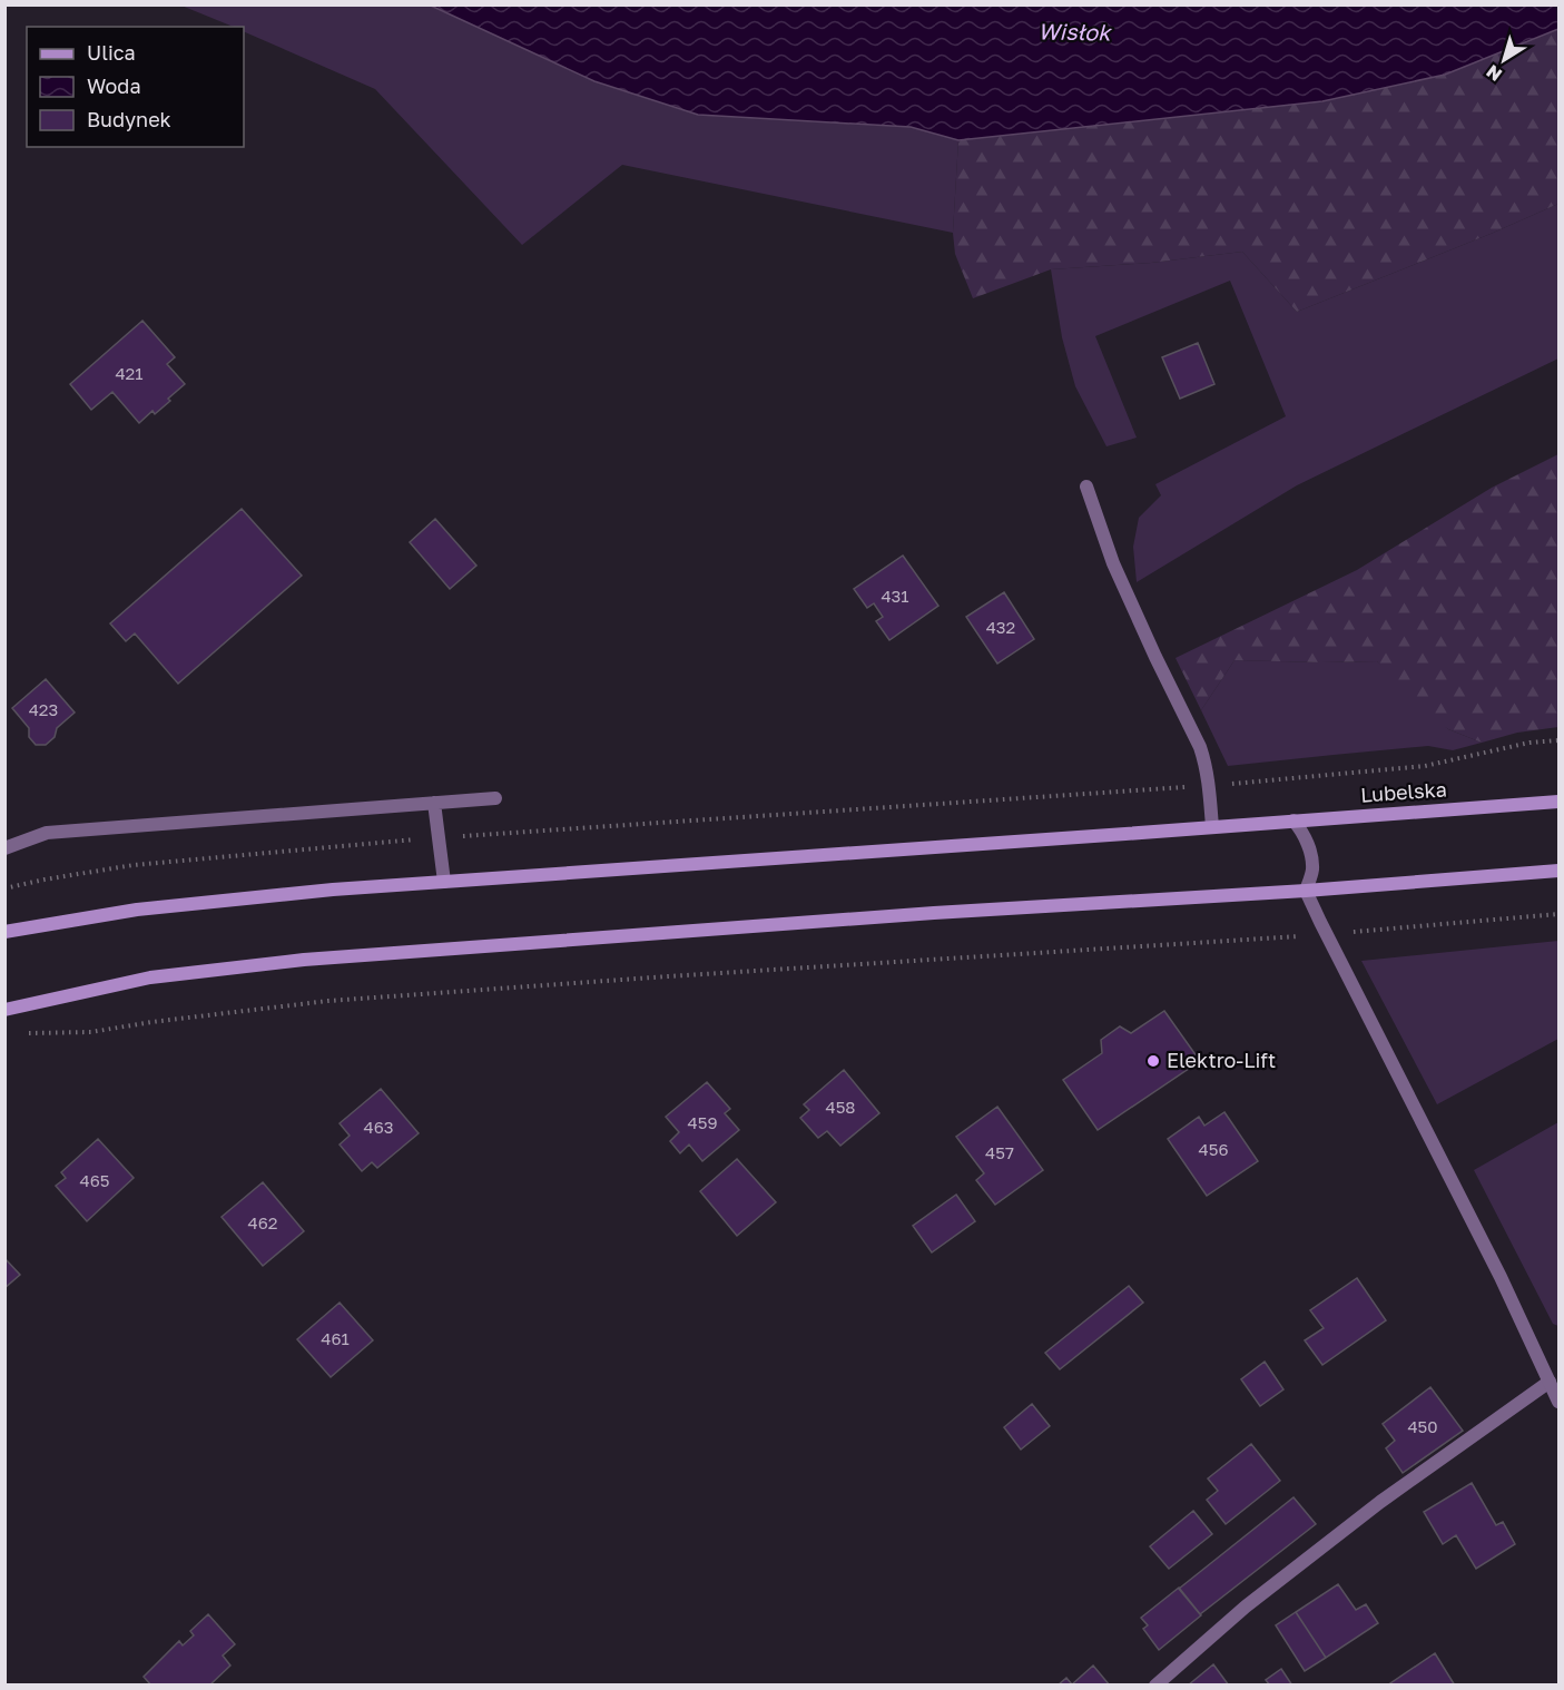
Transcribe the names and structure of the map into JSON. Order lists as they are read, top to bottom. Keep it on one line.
{"streets":{"main road":["Lubelska"]},"water":["Wisłok"],"places":["Elektro-Lift"],"house_numbers":["421","431","432","423","458","459","463","456","457","465","462","461","450"],"legend":["Ulica","Woda","Budynek"],"north":"bottom left"}
